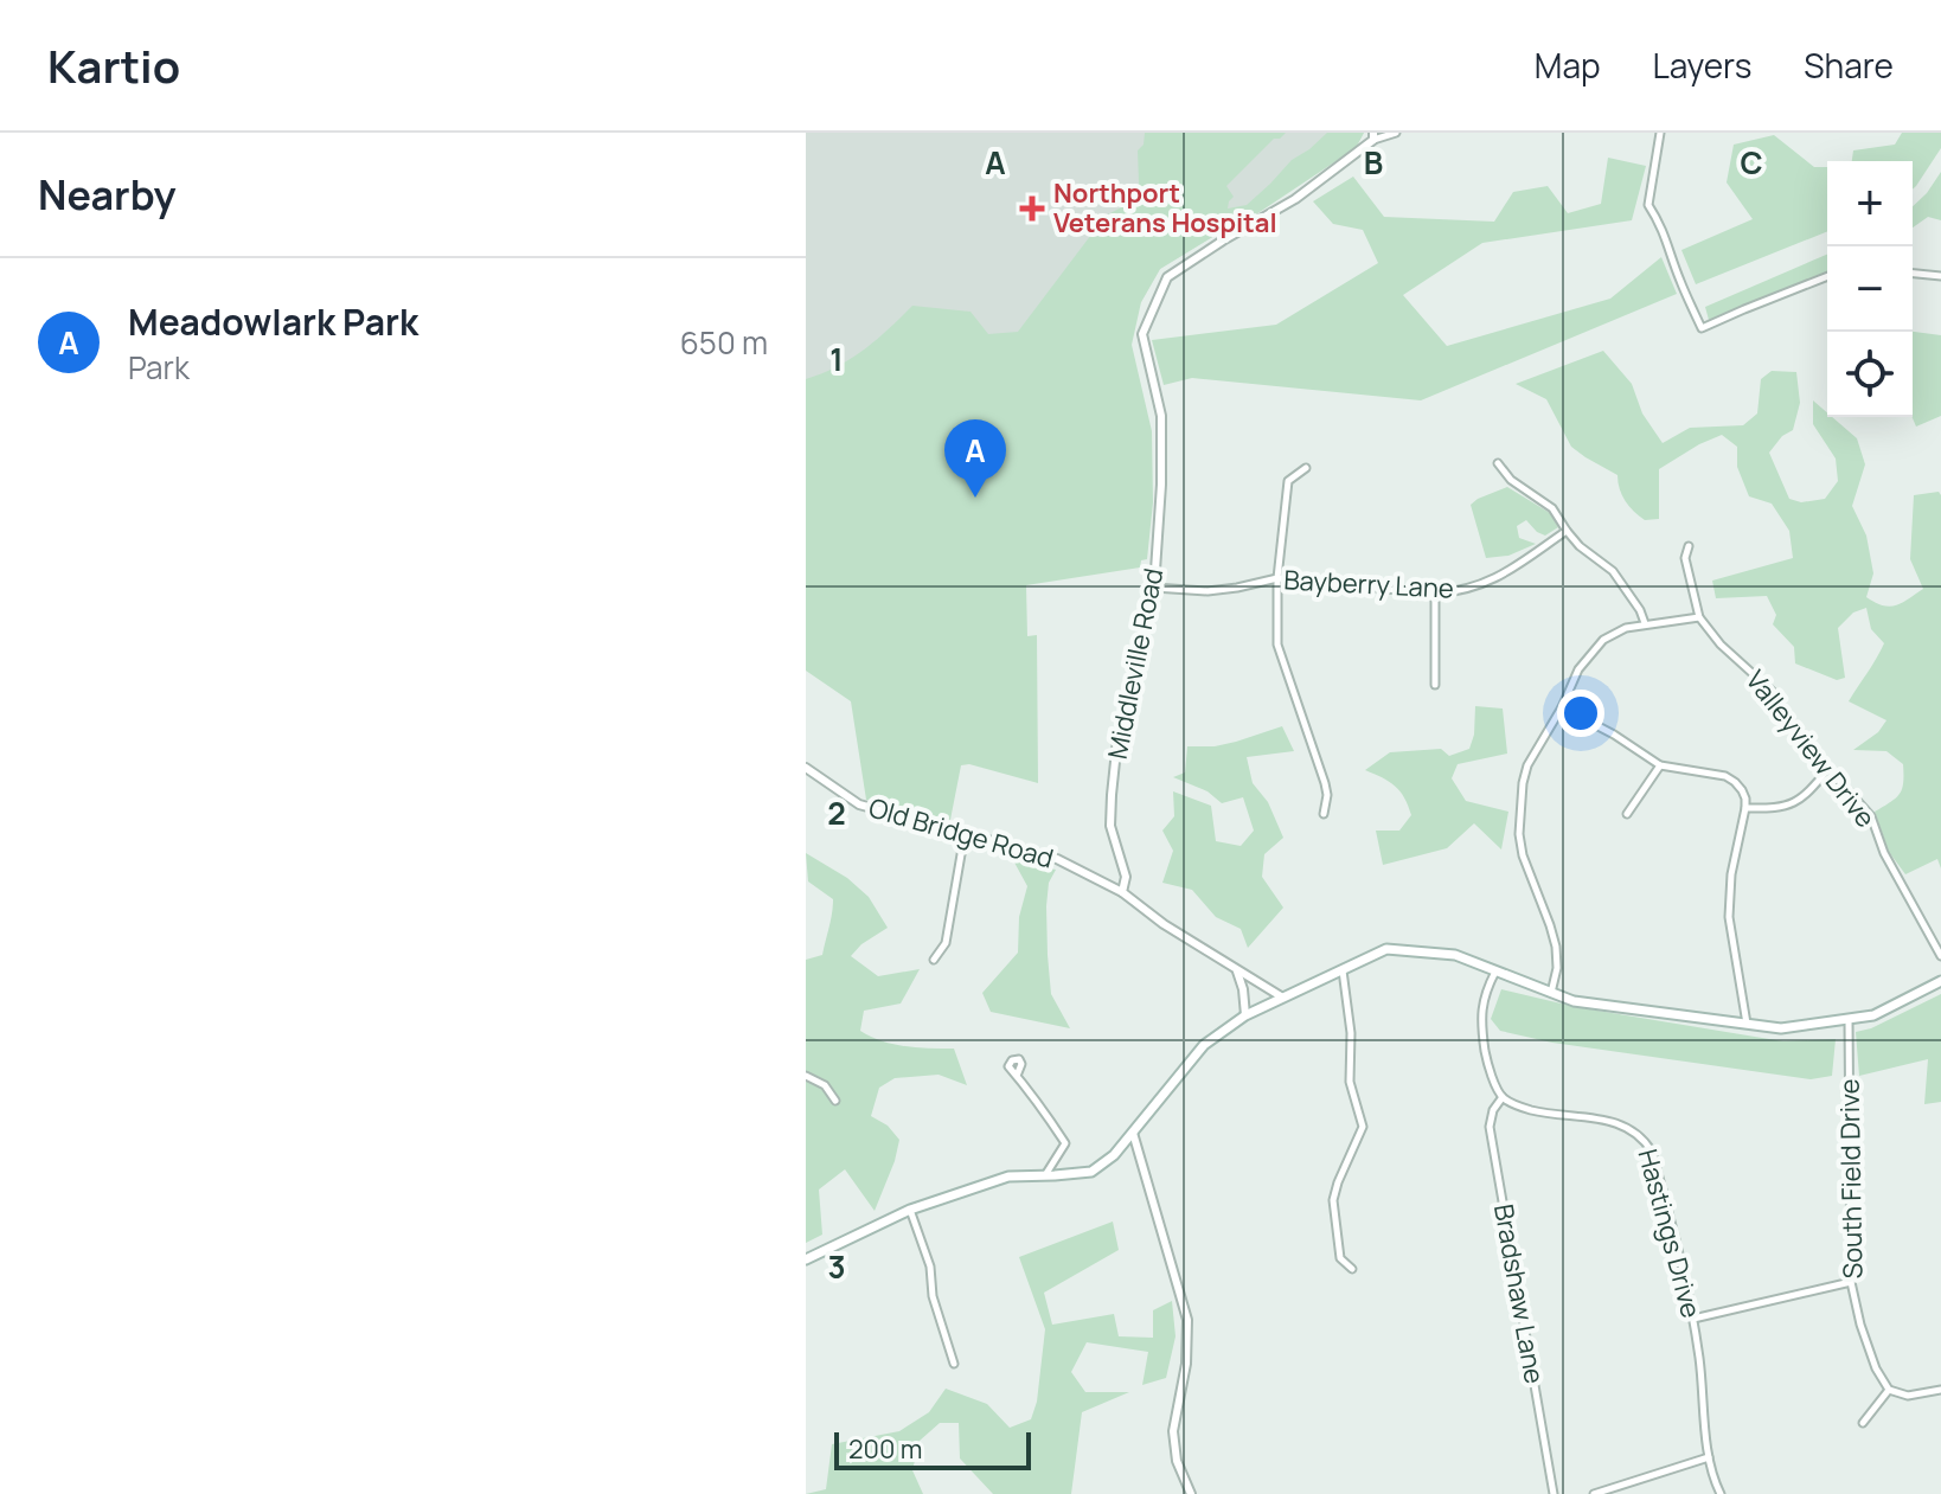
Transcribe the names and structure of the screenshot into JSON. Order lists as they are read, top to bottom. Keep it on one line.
{"streets":{"street":["Bayberry Lane","Middleville Road","Valleyview Drive","Old Bridge Road","South Field Drive","Hastings Drive","Bradshaw Lane"]},"crossings":[["Bayberry Lane","Middleville Road"],["Middleville Road","Old Bridge Road"],["Hastings Drive","Bradshaw Lane"]],"places":{"health":["Northport Veterans Hospital"]},"scale_bar":"200 m","page":{"header":"Kartio","nav":["Map","Layers","Share"],"heading":"Nearby","map_buttons":["+","−"],"list":[{"mark":"A","name":"Meadowlark Park","note":"Park","value":"650 m"}],"pins":"A","scale":"200 m"},"grid":{"columns":["A","B","C"],"rows":["1","2","3"]}}
